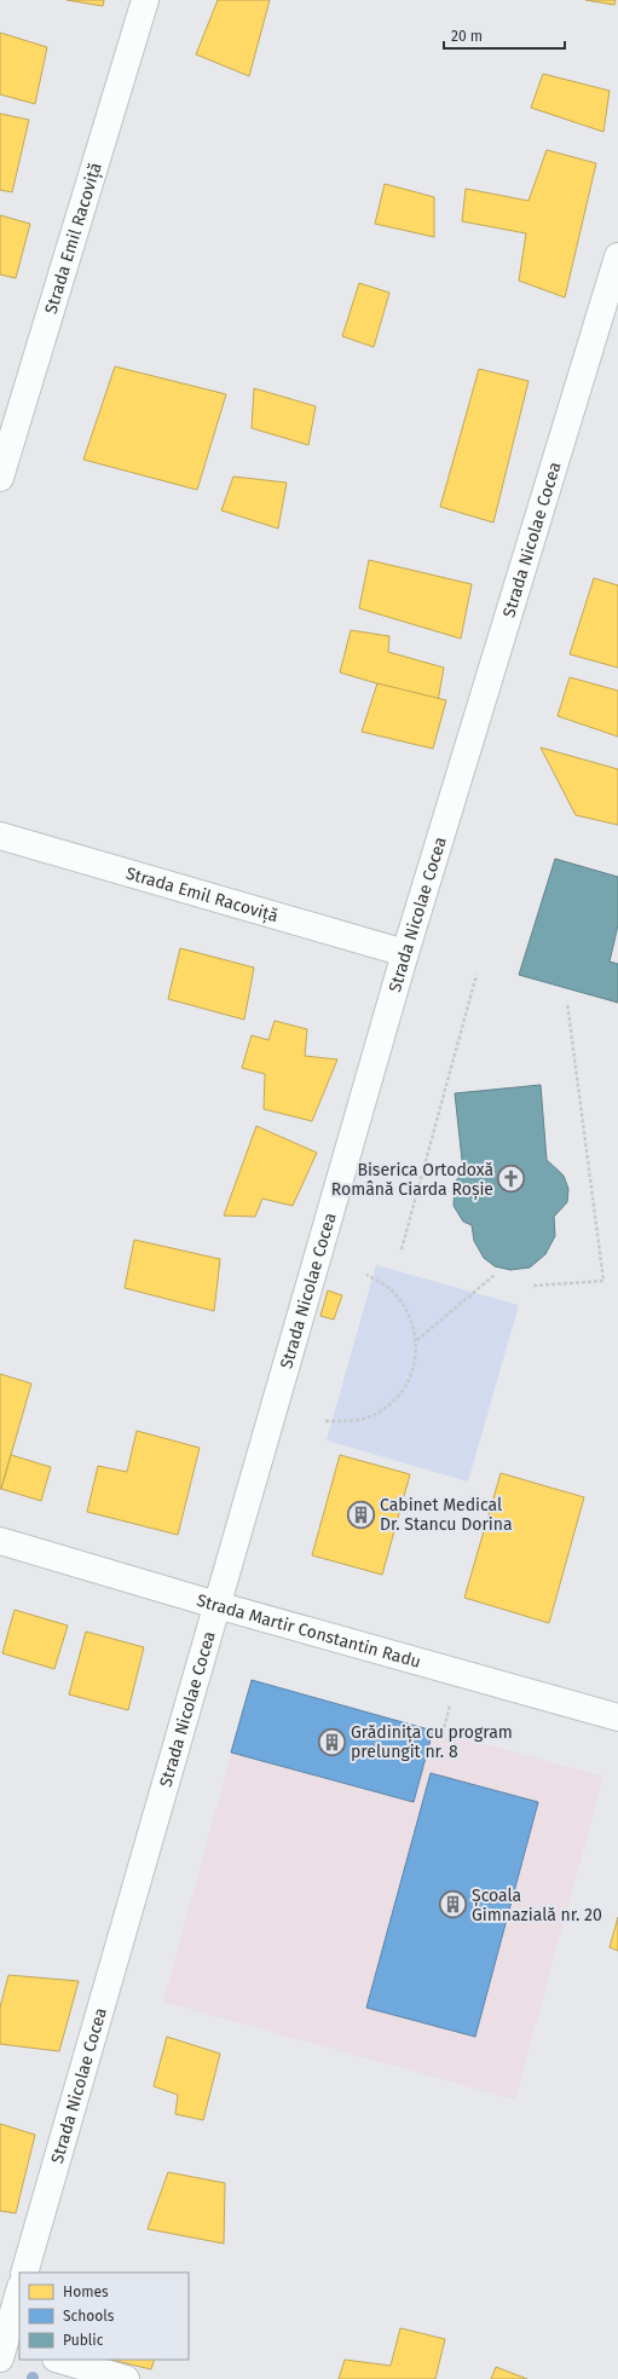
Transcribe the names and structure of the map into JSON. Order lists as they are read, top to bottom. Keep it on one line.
{"streets":{"street":["Strada Emil Racoviță","Strada Nicolae Cocea","Strada Martir Constantin Radu"]},"crossings":[["Strada Emil Racoviță","Strada Nicolae Cocea"],["Strada Nicolae Cocea","Strada Martir Constantin Radu"]],"places":{"church":["Biserica Ortodoxă Română Ciarda Roșie"],"building":["Cabinet Medical Dr. Stancu Dorina","Grădinița cu program prelungit nr. 8","Școala Gimnazială nr. 20"]},"legend":["Homes","Schools","Public"],"scale_bar":"20 m"}
